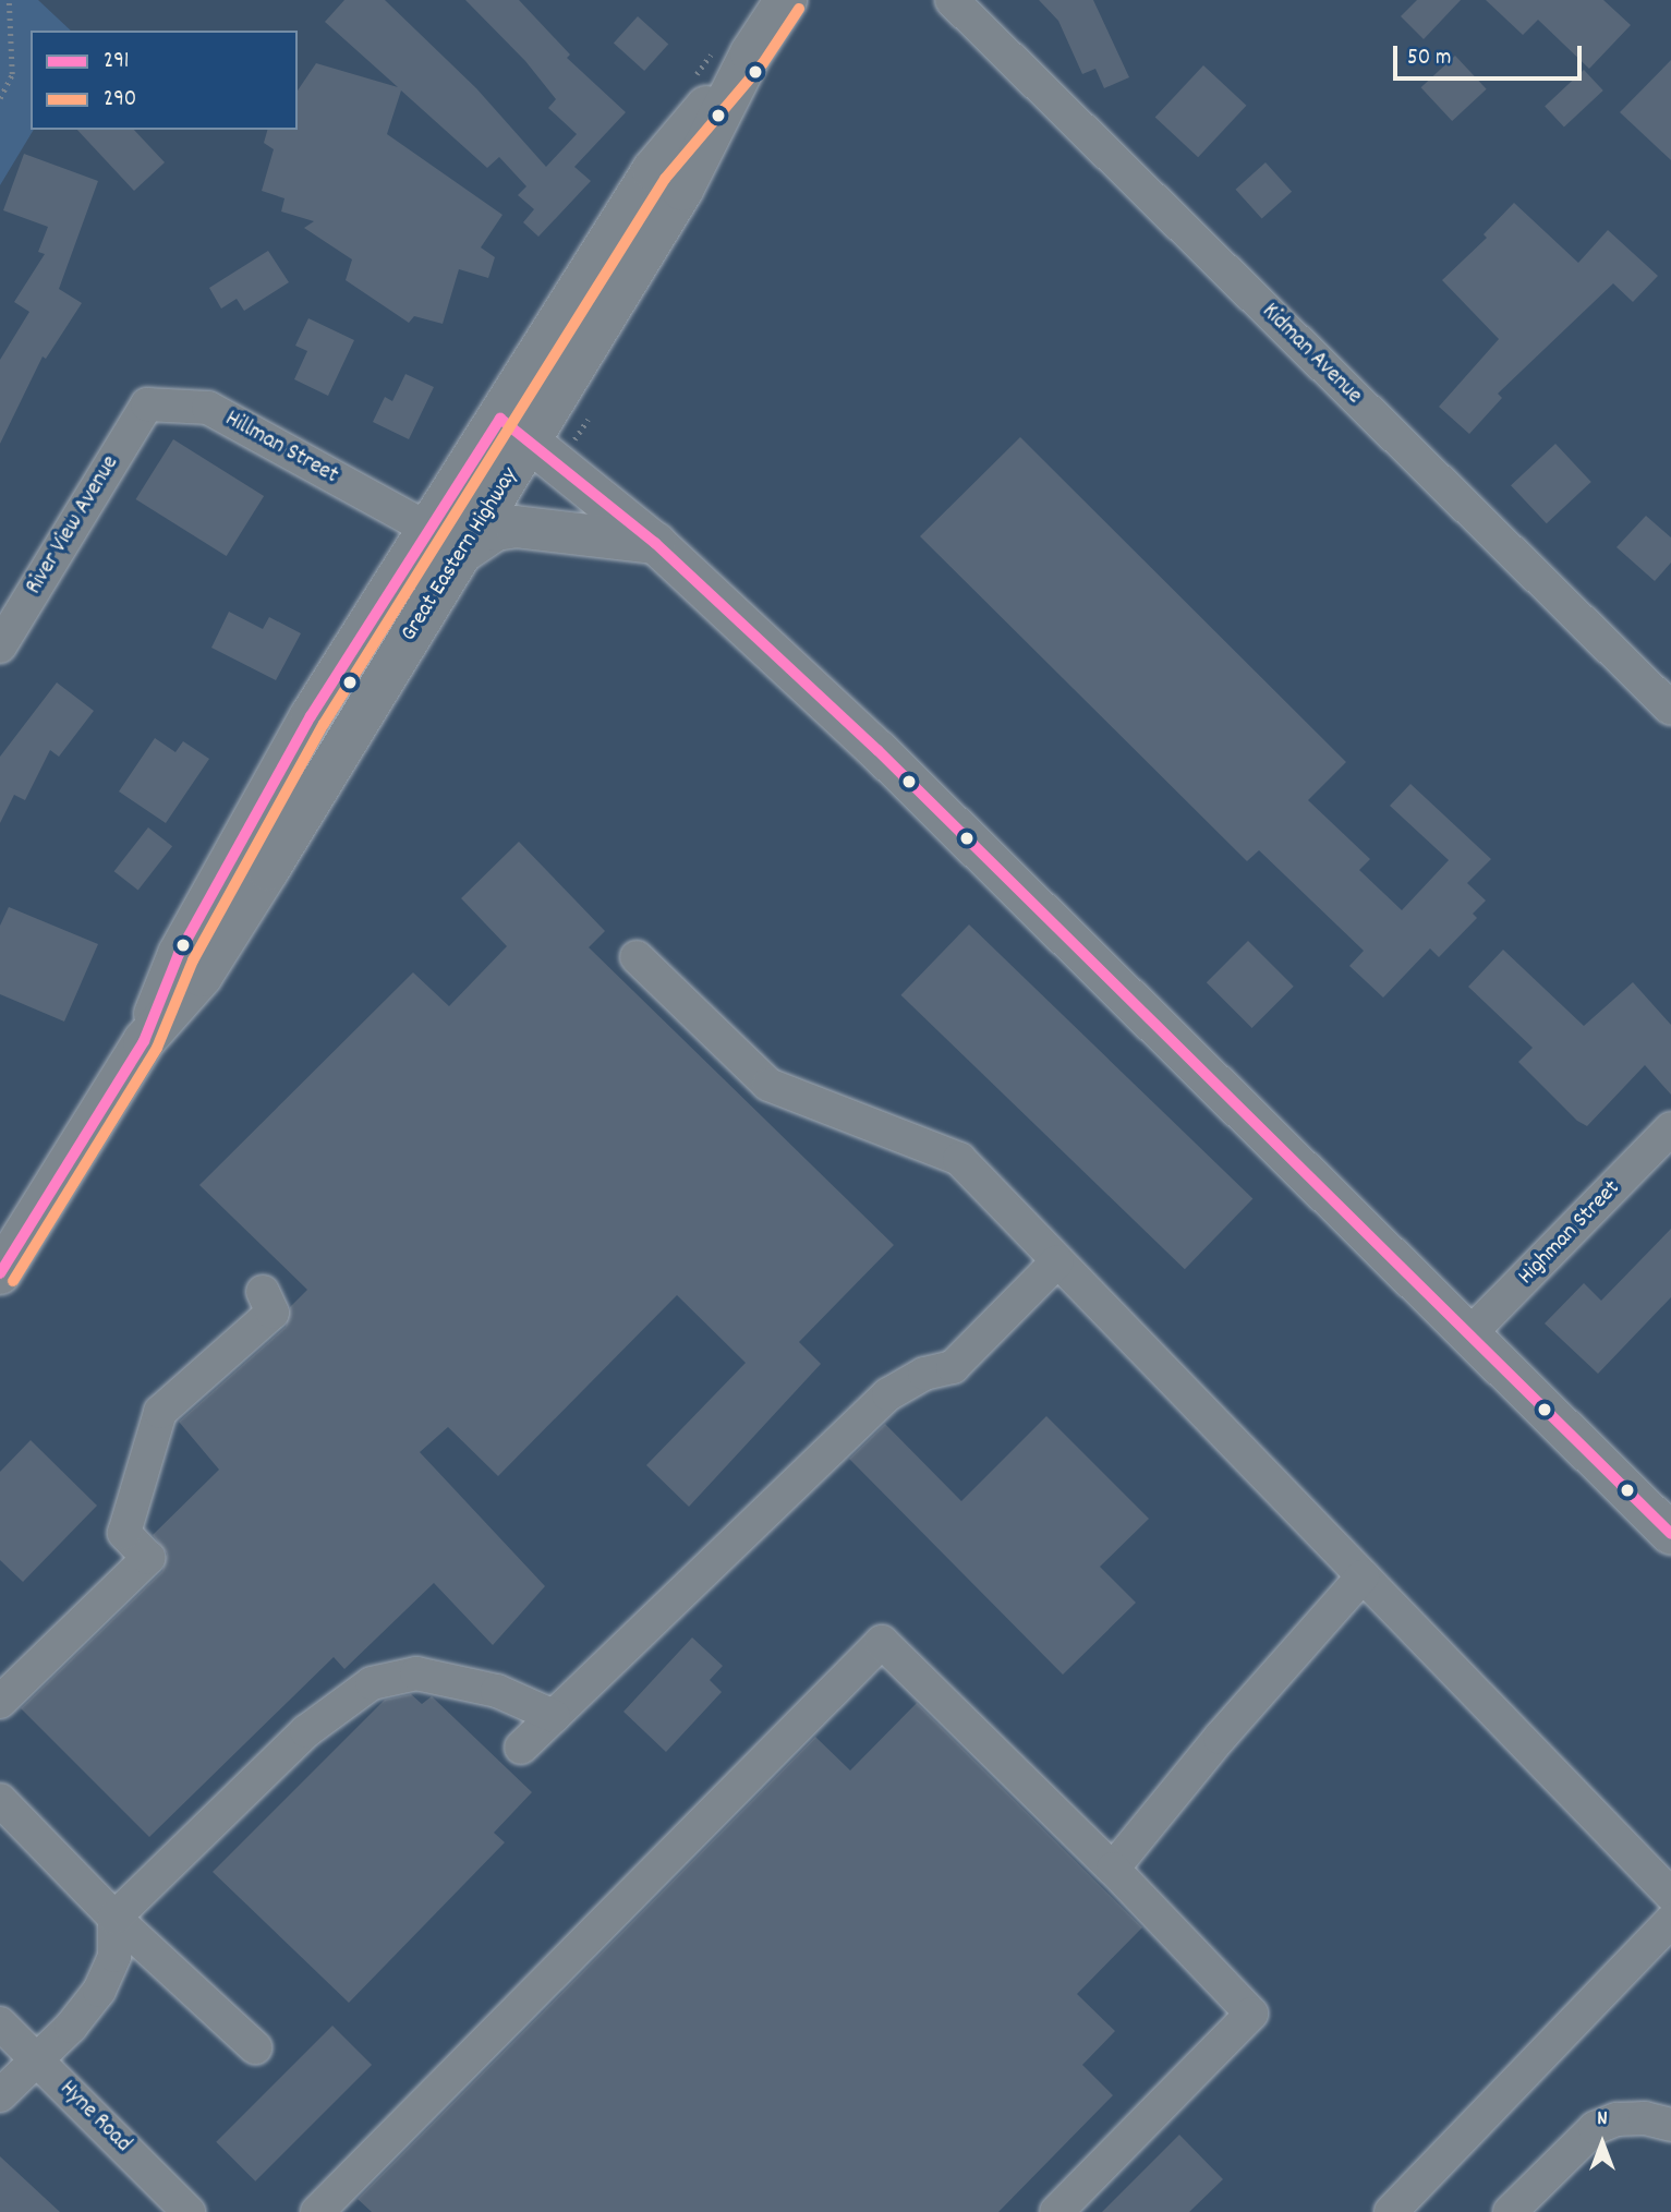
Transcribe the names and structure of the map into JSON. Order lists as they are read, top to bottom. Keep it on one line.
{"streets":{"highway":["Great Eastern Highway"],"street":["Kidman Avenue","Hillman Street","River View Avenue","Highman Street","Hyne Road"]},"crossings":[["Hillman Street","River View Avenue"],["Hillman Street","Great Eastern Highway"]],"lines":["transit line 290","transit line 291"],"legend":["291","290"],"scale_bar":"50 m","north":"top"}
